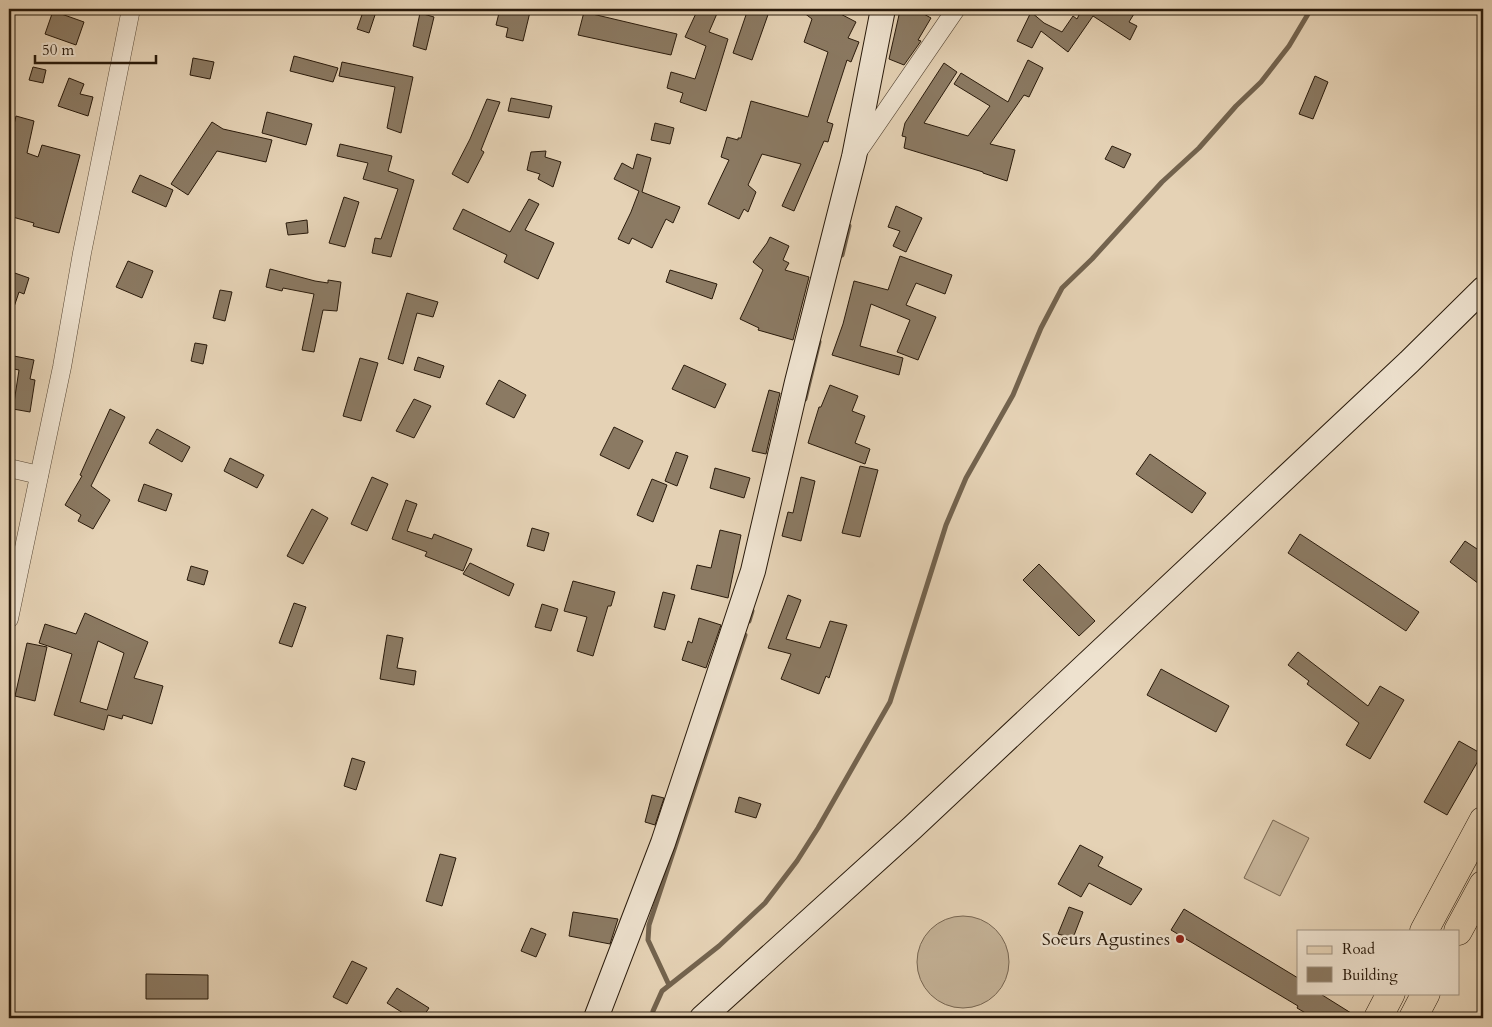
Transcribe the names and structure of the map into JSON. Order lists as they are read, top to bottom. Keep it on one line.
{"places":["Soeurs Agustines"],"legend":["Road","Building"],"scale_bar":"50 m"}
